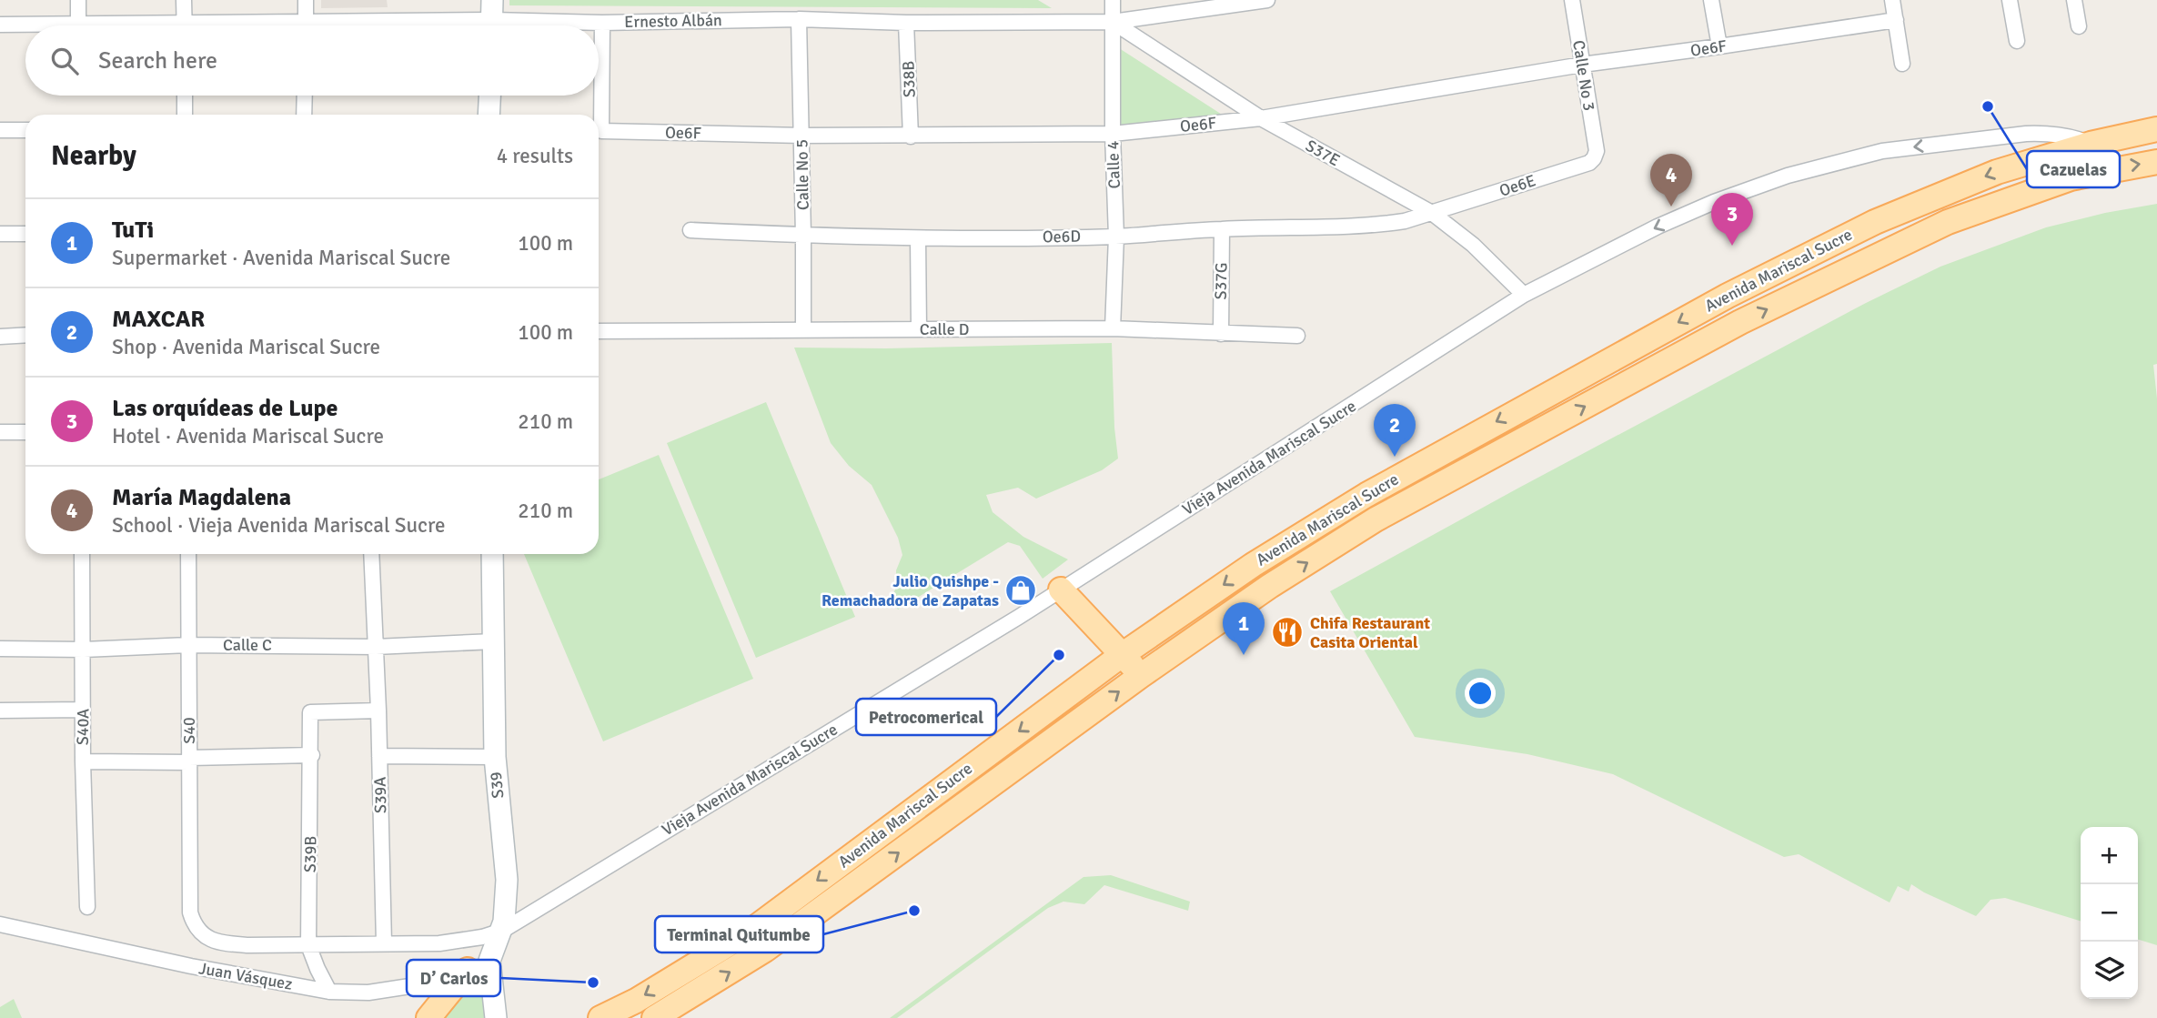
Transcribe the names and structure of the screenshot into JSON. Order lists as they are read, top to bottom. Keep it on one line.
{"streets":{"main road":["Avenida Mariscal Sucre"],"street":["Ernesto Albán","Oe6F","Calle No 3","S38B","S37E","Calle 4","Calle No 5","Oe6E","Oe6D","S37G","Calle D","Vieja Avenida Mariscal Sucre","Calle C","S40A","S40","S39","S39A","S39B","Juan Vásquez"]},"crossings":[["Ernesto Albán","Oe6F"],["Ernesto Albán","S38B"],["Ernesto Albán","S37E"],["Ernesto Albán","Calle 4"],["Ernesto Albán","Calle No 5"],["Oe6F","Calle No 3"],["Oe6F","S38B"],["Oe6F","S37E"],["Oe6F","Calle 4"],["Oe6F","Calle No 5"],["Calle No 3","Oe6E"],["S37E","Calle 4"],["S37E","Oe6E"],["S37E","Oe6D"],["S37E","Vieja Avenida Mariscal Sucre"],["Calle 4","Oe6D"],["Calle 4","Calle D"],["Calle No 5","Oe6D"],["Calle No 5","Calle D"],["Oe6E","Oe6D"],["Oe6D","S37G"],["Avenida Mariscal Sucre","Vieja Avenida Mariscal Sucre"],["S37G","Calle D"],["Vieja Avenida Mariscal Sucre","S39"],["Vieja Avenida Mariscal Sucre","Juan Vásquez"],["Calle C","S40A"],["Calle C","S40"],["Calle C","S39"],["Calle C","S39A"],["S40","Juan Vásquez"],["S39","Juan Vásquez"],["S39A","S39B"],["S39A","Juan Vásquez"],["S39B","Juan Vásquez"]],"places":{"other":["Cazuelas","Petrocomerical","Terminal Quitumbe","D’ Carlos"],"shop":["Julio Quishpe - Remachadora de Zapatas"],"restaurant":["Chifa Restaurant Casita Oriental"]},"page":{"search":"Search here","heading":["Nearby","4 results"],"pins":["4","3","2","1"],"list":[{"mark":"1","name":"TuTi","note":"Supermarket · Avenida Mariscal Sucre","value":"100 m"},{"mark":"2","name":"MAXCAR","note":"Shop · Avenida Mariscal Sucre","value":"100 m"},{"mark":"3","name":"Las orquídeas de Lupe","note":"Hotel · Avenida Mariscal Sucre","value":"210 m"},{"mark":"4","name":"María Magdalena","note":"School · Vieja Avenida Mariscal Sucre","value":"210 m"}],"map_buttons":["+","−"]}}
